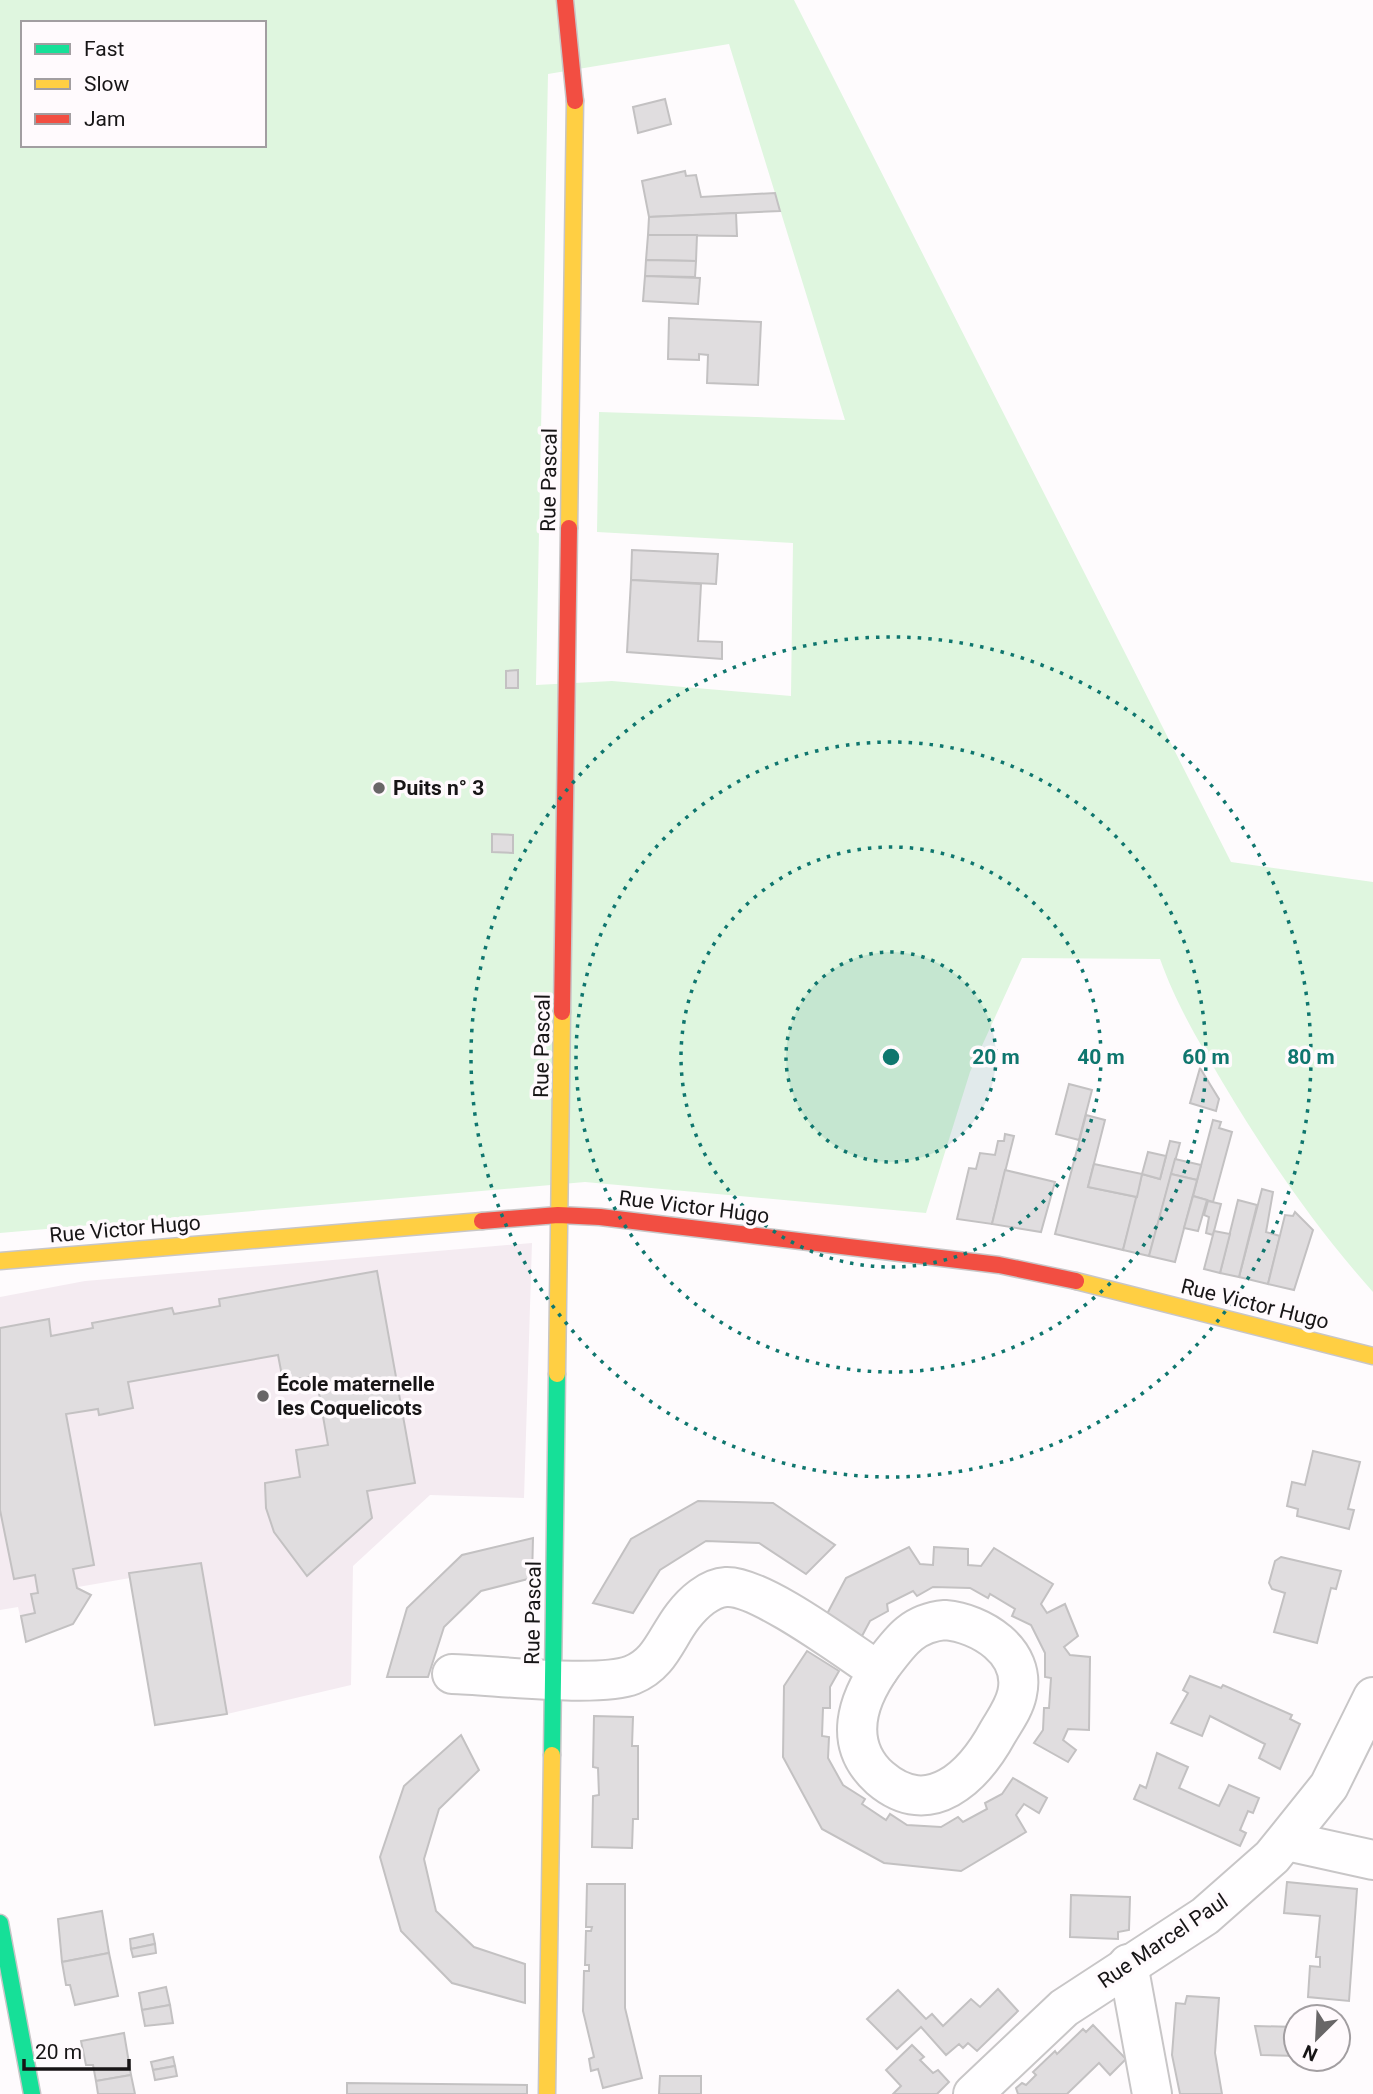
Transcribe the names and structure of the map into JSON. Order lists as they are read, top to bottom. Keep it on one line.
{"streets":{"street":["Rue Pascal","Rue Victor Hugo","Rue Marcel Paul"]},"crossings":[["Rue Pascal","Rue Victor Hugo"]],"places":["Puits n° 3","École maternelle les Coquelicots"],"legend":["Fast","Slow","Jam"],"scale_bar":"20 m","north":"bottom left","rings":["20 m","40 m","60 m","80 m"]}
